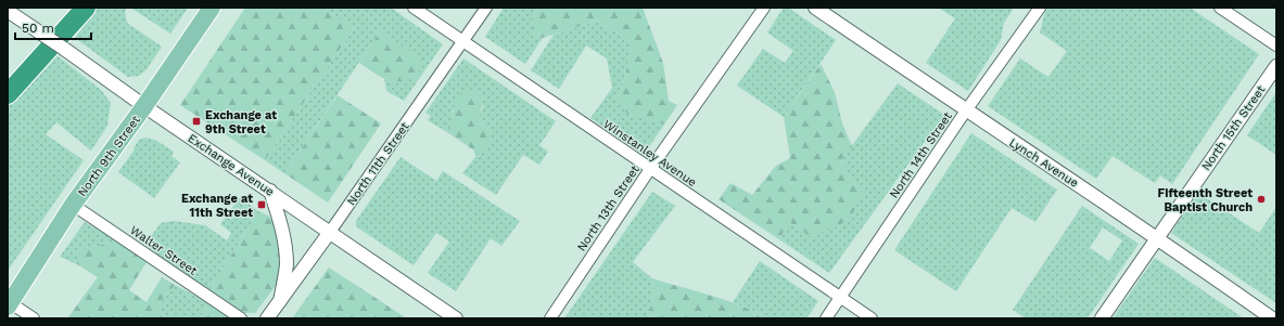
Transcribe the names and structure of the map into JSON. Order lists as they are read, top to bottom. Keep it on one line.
{"streets":{"main road":["North 9th Street"],"street":["North 15th Street","Winstanley Avenue","North 14th Street","Lynch Avenue","North 11th Street","Exchange Avenue","North 13th Street","Walter Street"]},"crossings":[["North 15th Street","Lynch Avenue"],["Winstanley Avenue","North 14th Street"],["Winstanley Avenue","North 11th Street"],["Winstanley Avenue","North 13th Street"],["North 14th Street","Lynch Avenue"],["North 9th Street","Exchange Avenue"],["North 9th Street","Walter Street"],["North 11th Street","Exchange Avenue"]],"places":{"transit":["Exchange at 9th Street","Exchange at 11th Street"],"other":["Fifteenth Street Baptist Church"]},"scale_bar":"50 m"}
